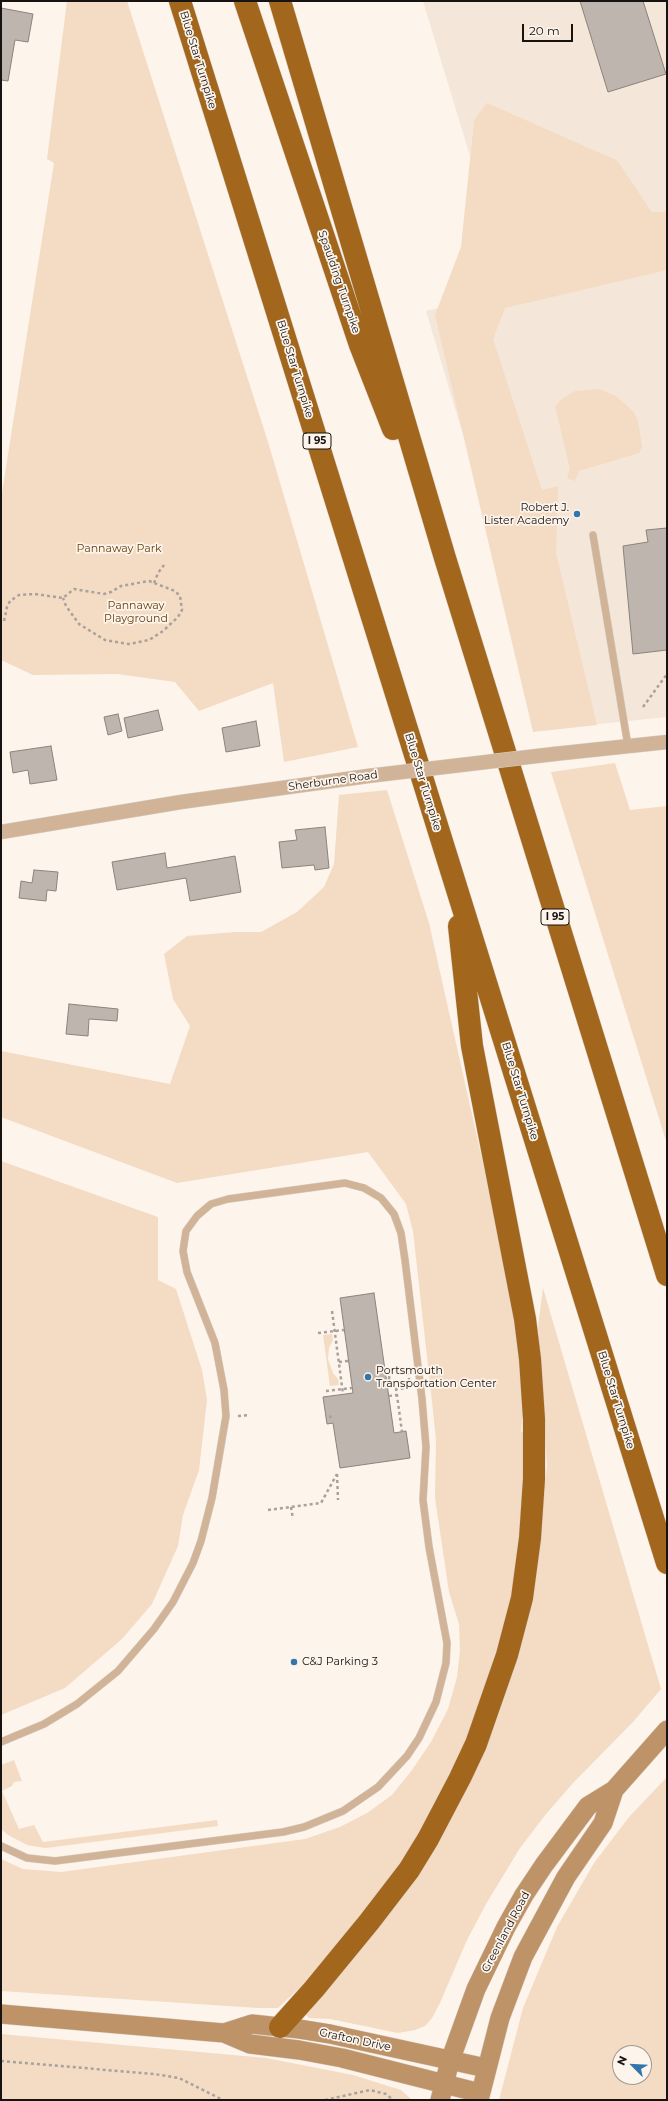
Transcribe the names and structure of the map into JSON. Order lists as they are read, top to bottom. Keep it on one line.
{"streets":{"highway":["Blue Star Turnpike","Spaulding Turnpike","I 95"],"main road":["Greenland Road","Grafton Drive"],"street":["Sherburne Road"]},"crossings":[["Spaulding Turnpike","I 95"],["Greenland Road","Grafton Drive"]],"parks":["Pannaway Park","Pannaway Playground"],"places":["Robert J. Lister Academy","Portsmouth Transportation Center","C&J Parking 3"],"scale_bar":"20 m","north":"top left"}
